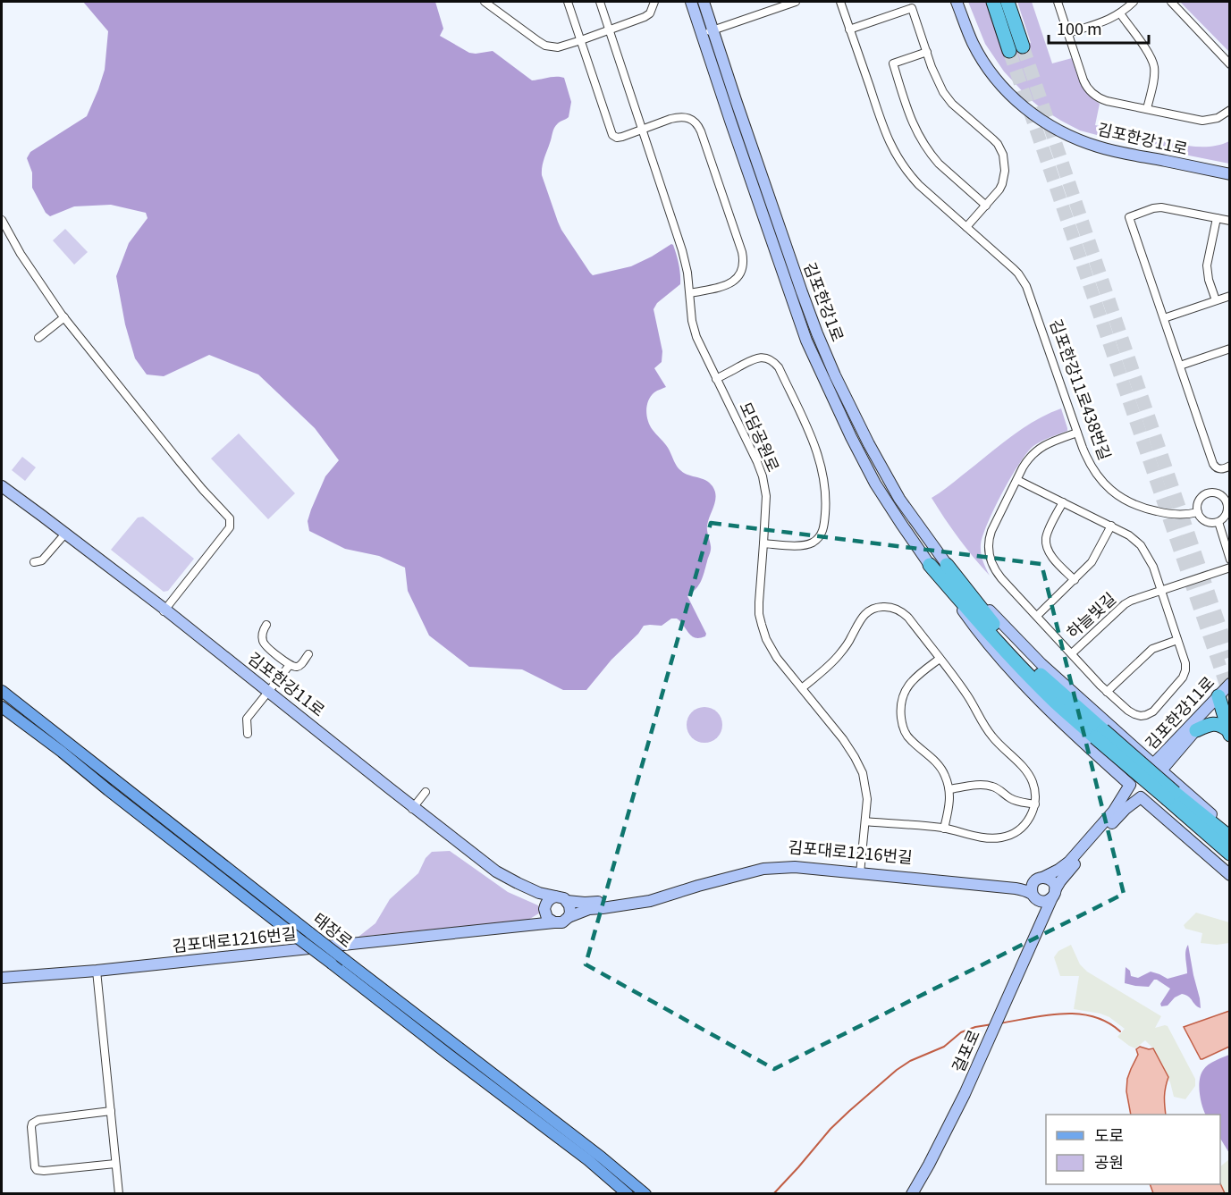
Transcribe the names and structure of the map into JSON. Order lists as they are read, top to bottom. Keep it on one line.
{"streets":{"main road":["태장로"],"street":["김포한강11로","김포한강1로","김포한강11로438번길","모담공원로","하늘빛길","김포대로1216번길","걸포로"]},"crossings":[["김포한강11로","김포한강1로"],["김포한강11로","김포대로1216번길"],["김포한강1로","김포대로1216번길"],["김포한강11로438번길","하늘빛길"],["모담공원로","김포대로1216번길"],["김포대로1216번길","걸포로"]],"legend":["도로","공원"],"scale_bar":"100 m"}
